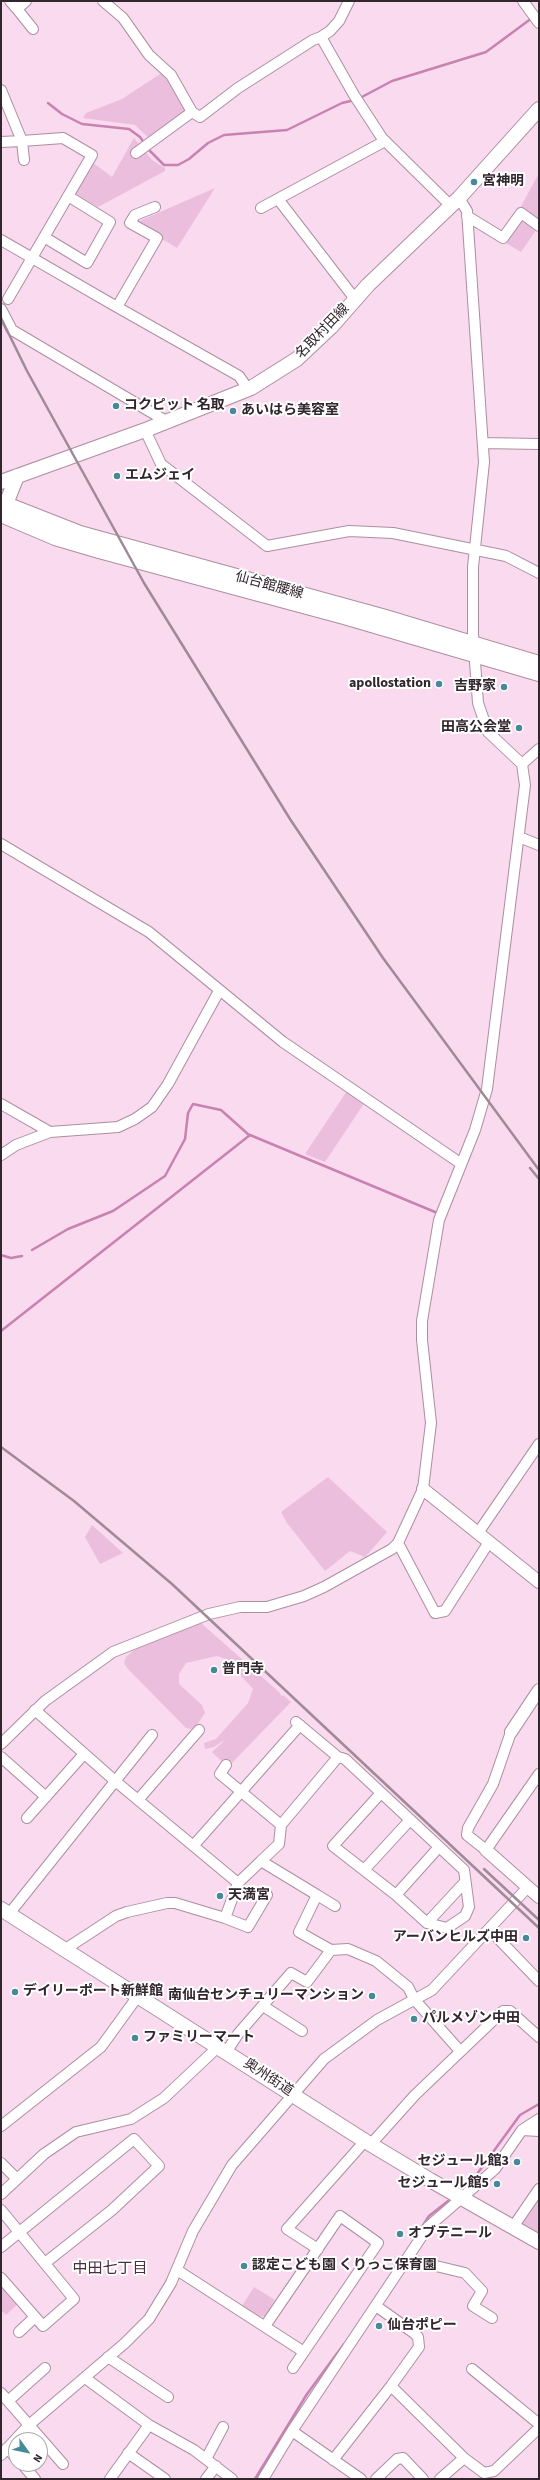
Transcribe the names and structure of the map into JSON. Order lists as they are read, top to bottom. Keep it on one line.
{"streets":{"main road":["名取村田線","仙台館腰線","奥州街道"]},"districts":["中田七丁目"],"places":["宮神明","コクピット 名取","あいはら美容室","エムジェイ","apollostation","吉野家","田高公会堂","普門寺","天満宮","アーバンヒルズ中田","デイリーポート新鮮館","南仙台センチュリーマンション","パルメゾン中田","ファミリーマート","セジュール館3","セジュール館5","オブテニール","認定こども園 くりっこ保育園","仙台ポピー"],"north":"bottom right"}
